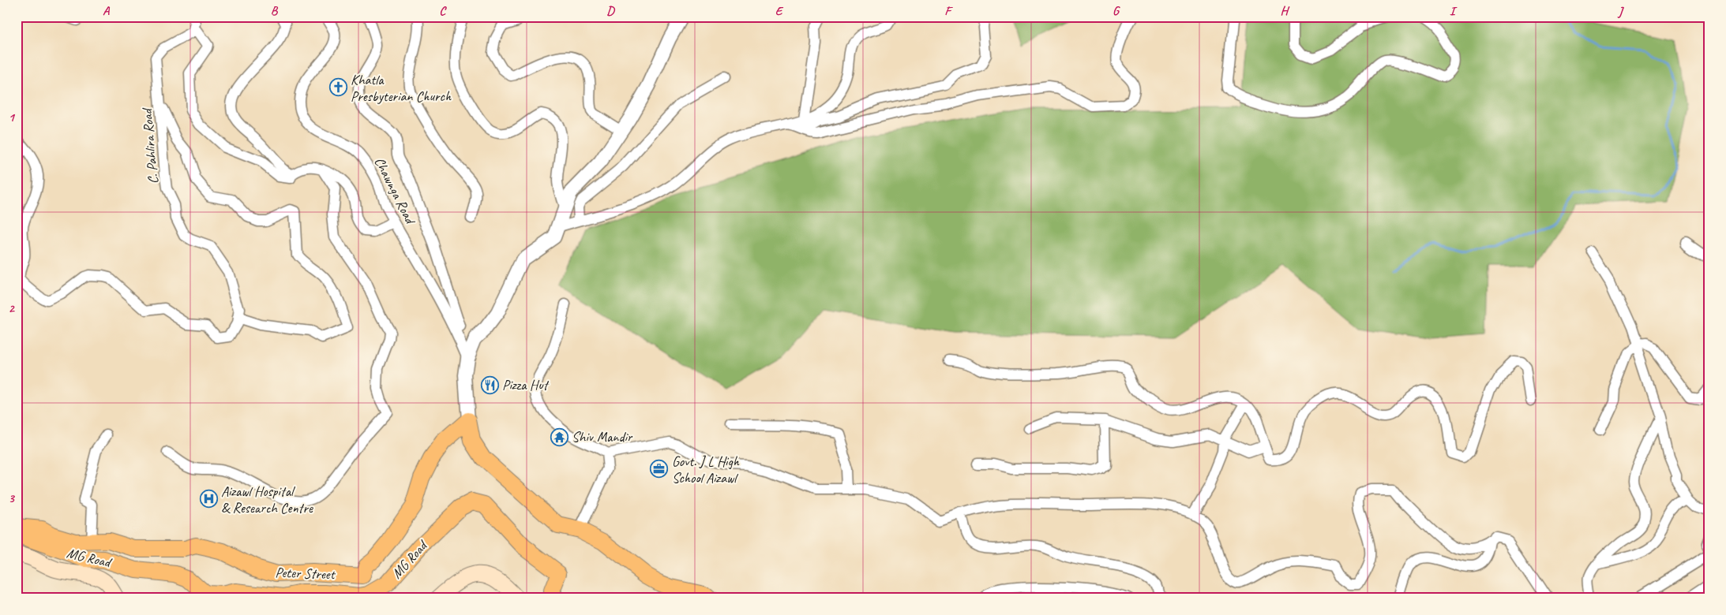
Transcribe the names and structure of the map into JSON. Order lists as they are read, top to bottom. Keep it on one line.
{"streets":{"main road":["MG Road","Peter Street"],"street":["C. Pahlira Road","Chawnga Road"]},"places":{"church":["Khatla Presbyterian Church"],"restaurant":["Pizza Hut"],"temple":["Shiv Mandir"],"office":["Govt. J L High School Aizawl"],"hospital":["Aizawl Hospital & Research Centre"]},"grid":{"columns":["A","B","C","D","E","F","G","H","I","J"],"rows":["1","2","3"]}}
